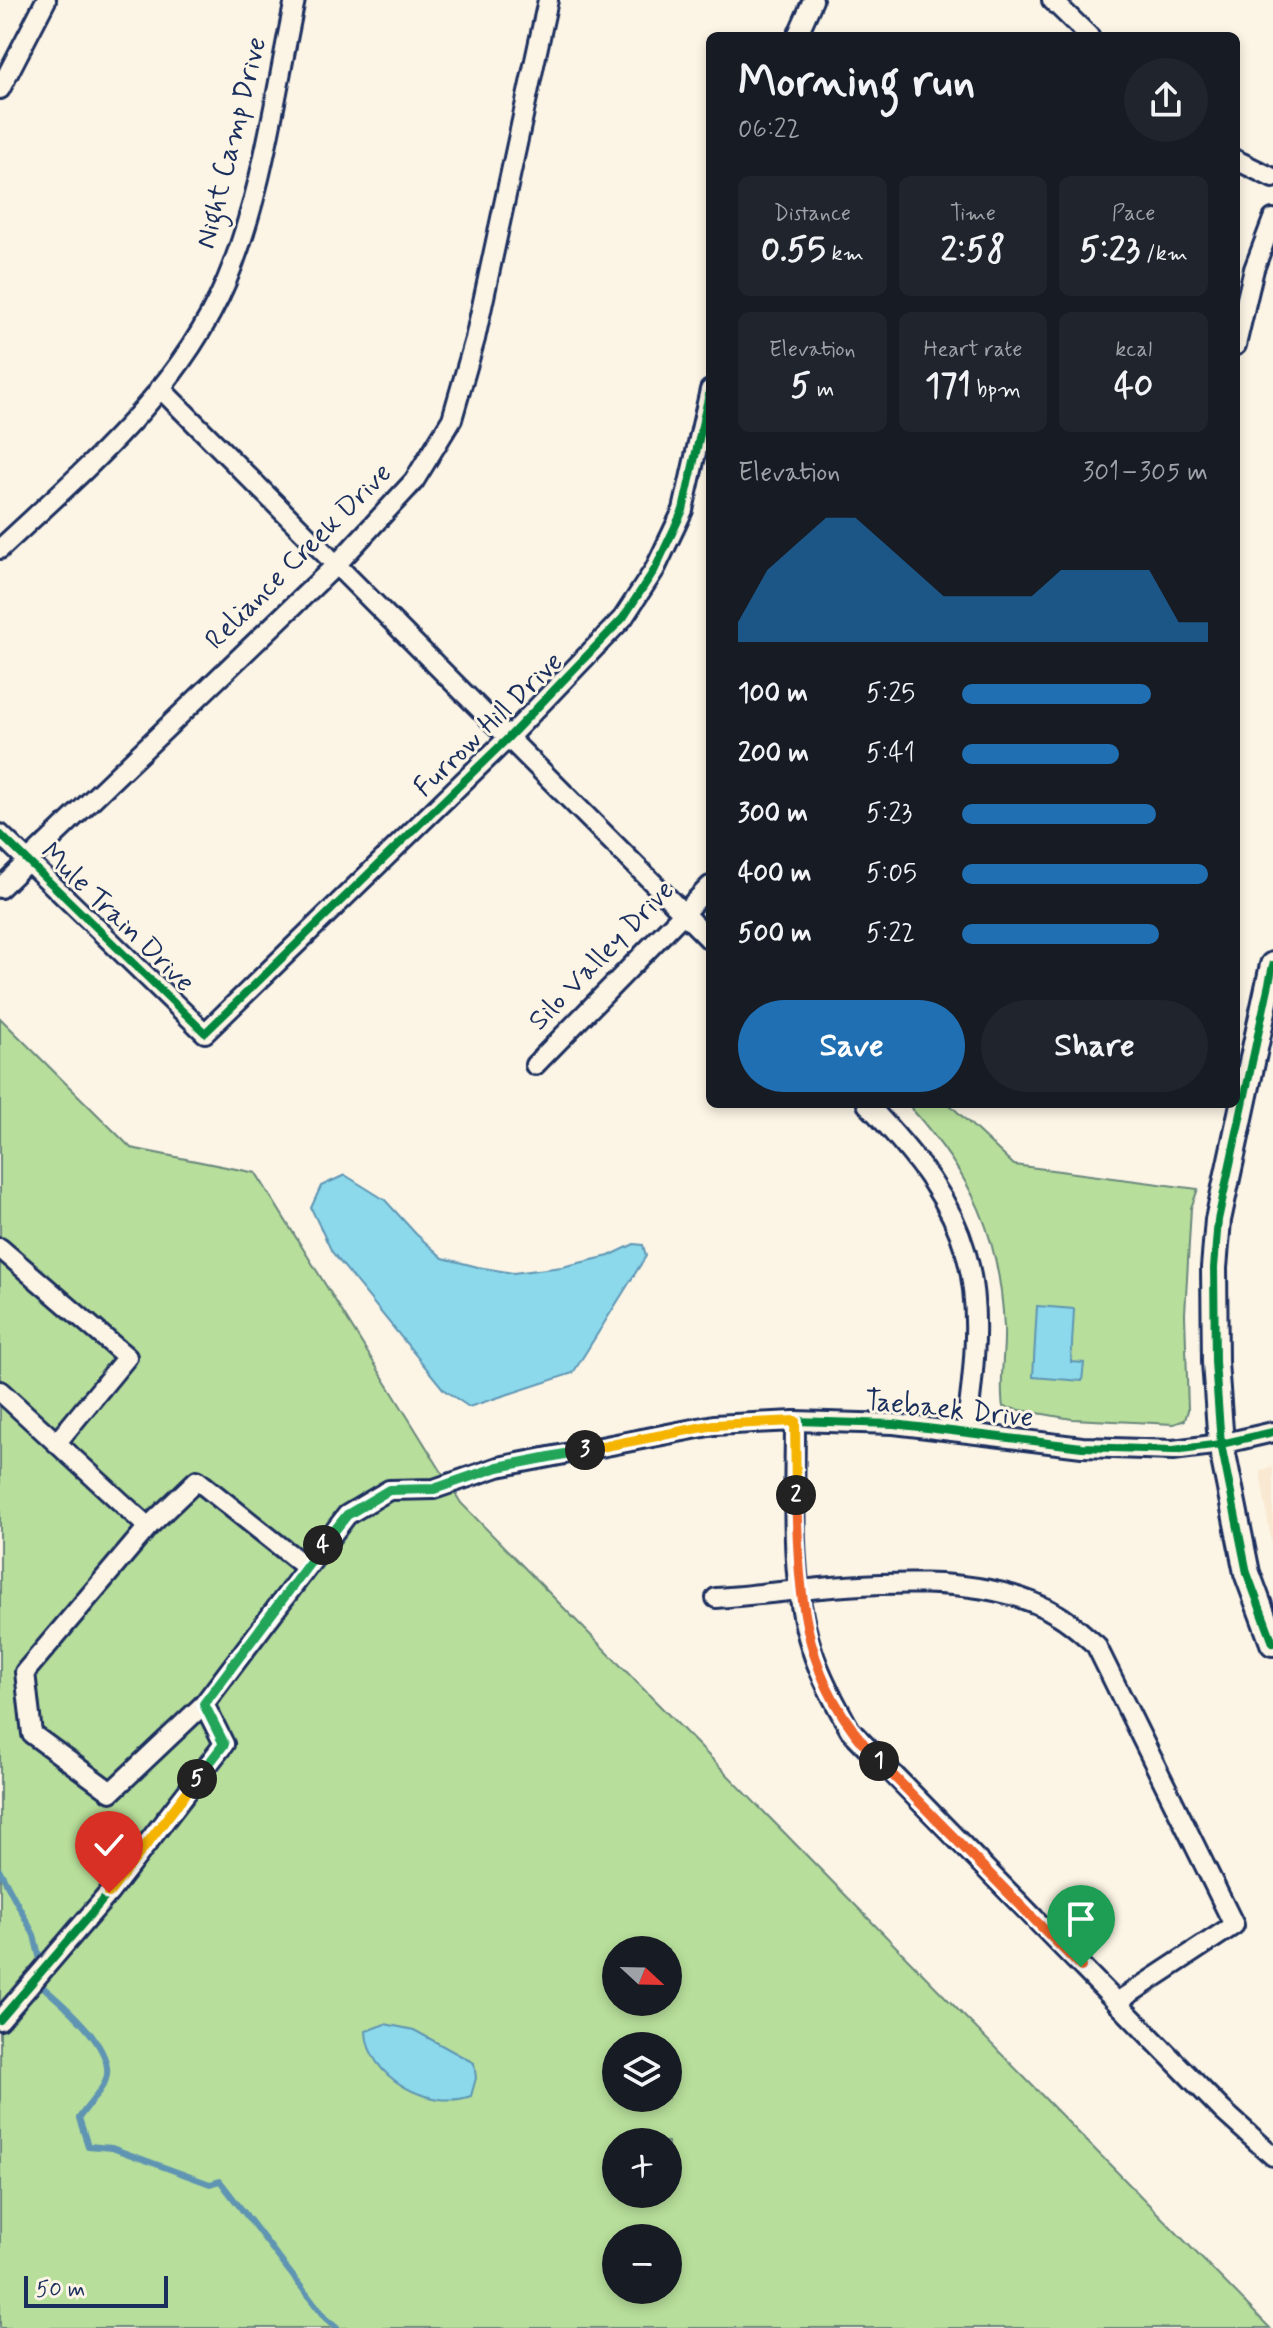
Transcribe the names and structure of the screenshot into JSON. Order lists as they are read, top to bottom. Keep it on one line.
{"streets":{"street":["Night Camp Drive","Reliance Creek Drive","Furrow Hill Drive","Mule Train Drive","Silo Valley Drive","Taebaek Drive"]},"crossings":[["Reliance Creek Drive","Mule Train Drive"],["Furrow Hill Drive","Mule Train Drive"]],"scale_bar":"50 m","north":"right","page":{"heading":["Morning run","06:22"],"stats":[["Distance","0.55 km"],["Time","2:58"],["Pace","5:23 /km"],["Elevation","5 m"],["Heart rate","171 bpm"],["kcal","40"]],"chart":["Elevation","301–305 m"],"list":[{"name":"100 m","note":"5:25"},{"name":"200 m","note":"5:41"},{"name":"300 m","note":"5:23"},{"name":"400 m","note":"5:05"},{"name":"500 m","note":"5:22"}],"buttons":["Save","Share"],"pins":["3","2","4","1","5"],"map_buttons":["+","−"],"scale":"50 m"}}
